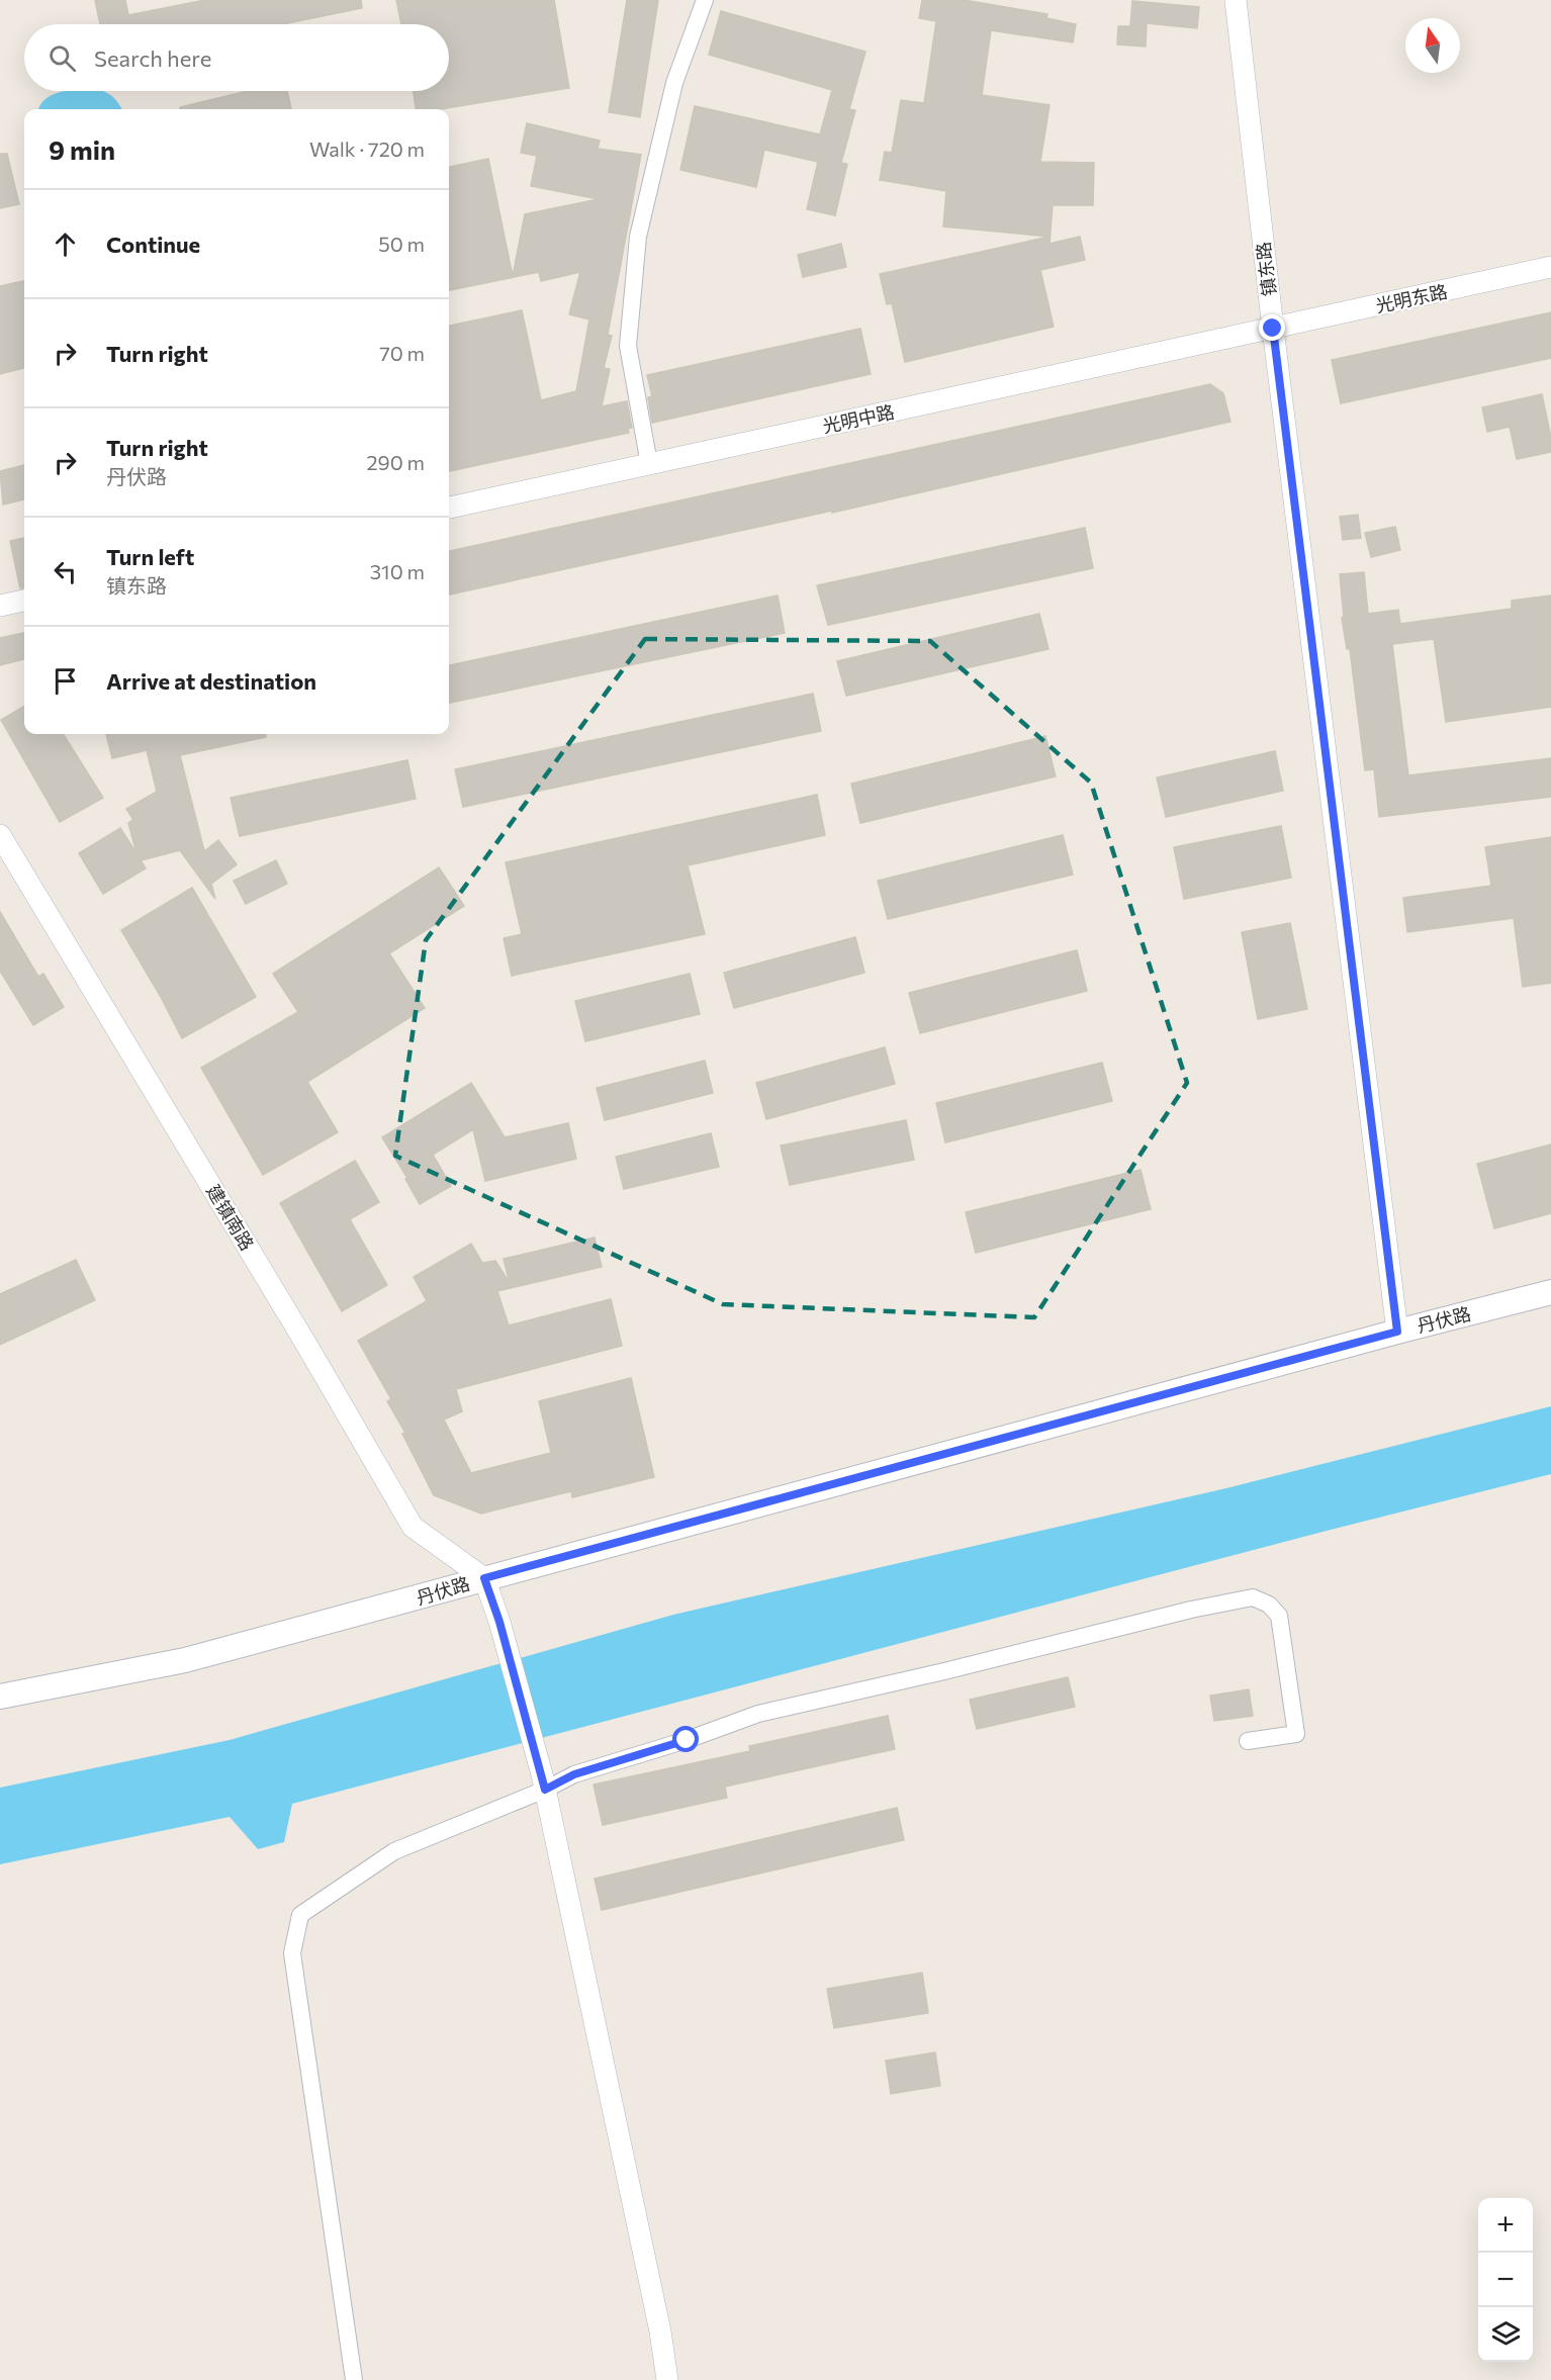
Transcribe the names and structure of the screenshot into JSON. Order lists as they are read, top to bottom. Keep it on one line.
{"streets":{"main road":["丹伏路"],"street":["镇东路","光明东路","光明中路","建镇南路"]},"crossings":[["镇东路","光明东路"],["镇东路","光明中路"],["镇东路","丹伏路"],["光明东路","光明中路"],["建镇南路","丹伏路"]],"north":"top","page":{"search":"Search here","heading":["9 min","Walk · 720 m"],"list":[["Continue","50 m"],["Turn right","70 m"],["Turn right","丹伏路","290 m"],["Turn left","镇东路","310 m"],"Arrive at destination"],"map_buttons":["+","−"]}}
